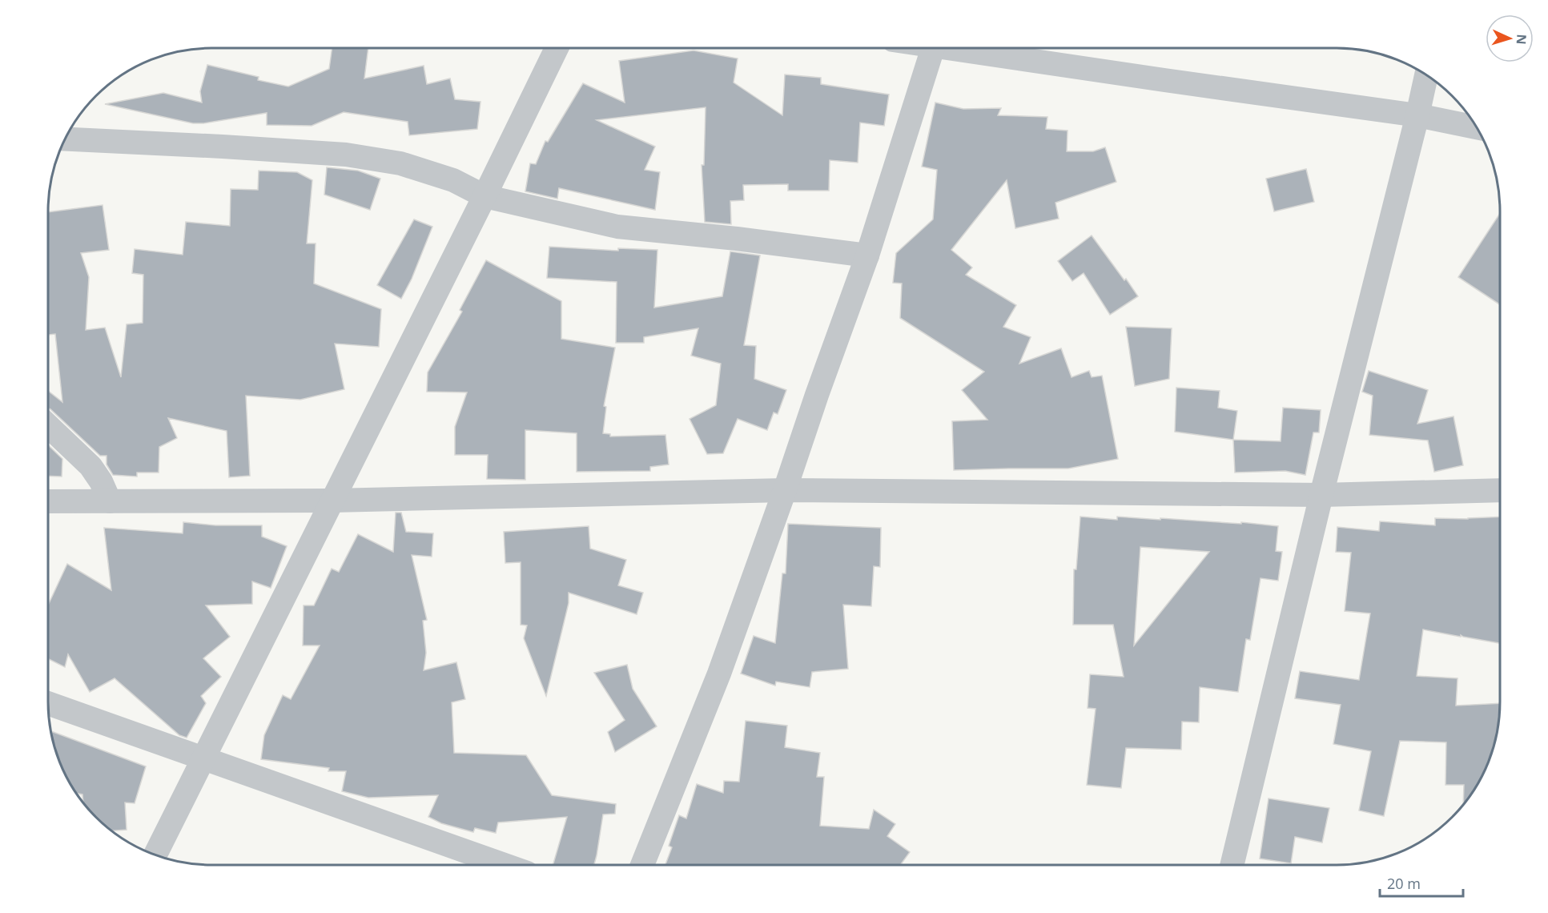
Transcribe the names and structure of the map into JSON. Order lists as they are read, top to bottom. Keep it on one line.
{"scale_bar":"20 m","north":"right"}
